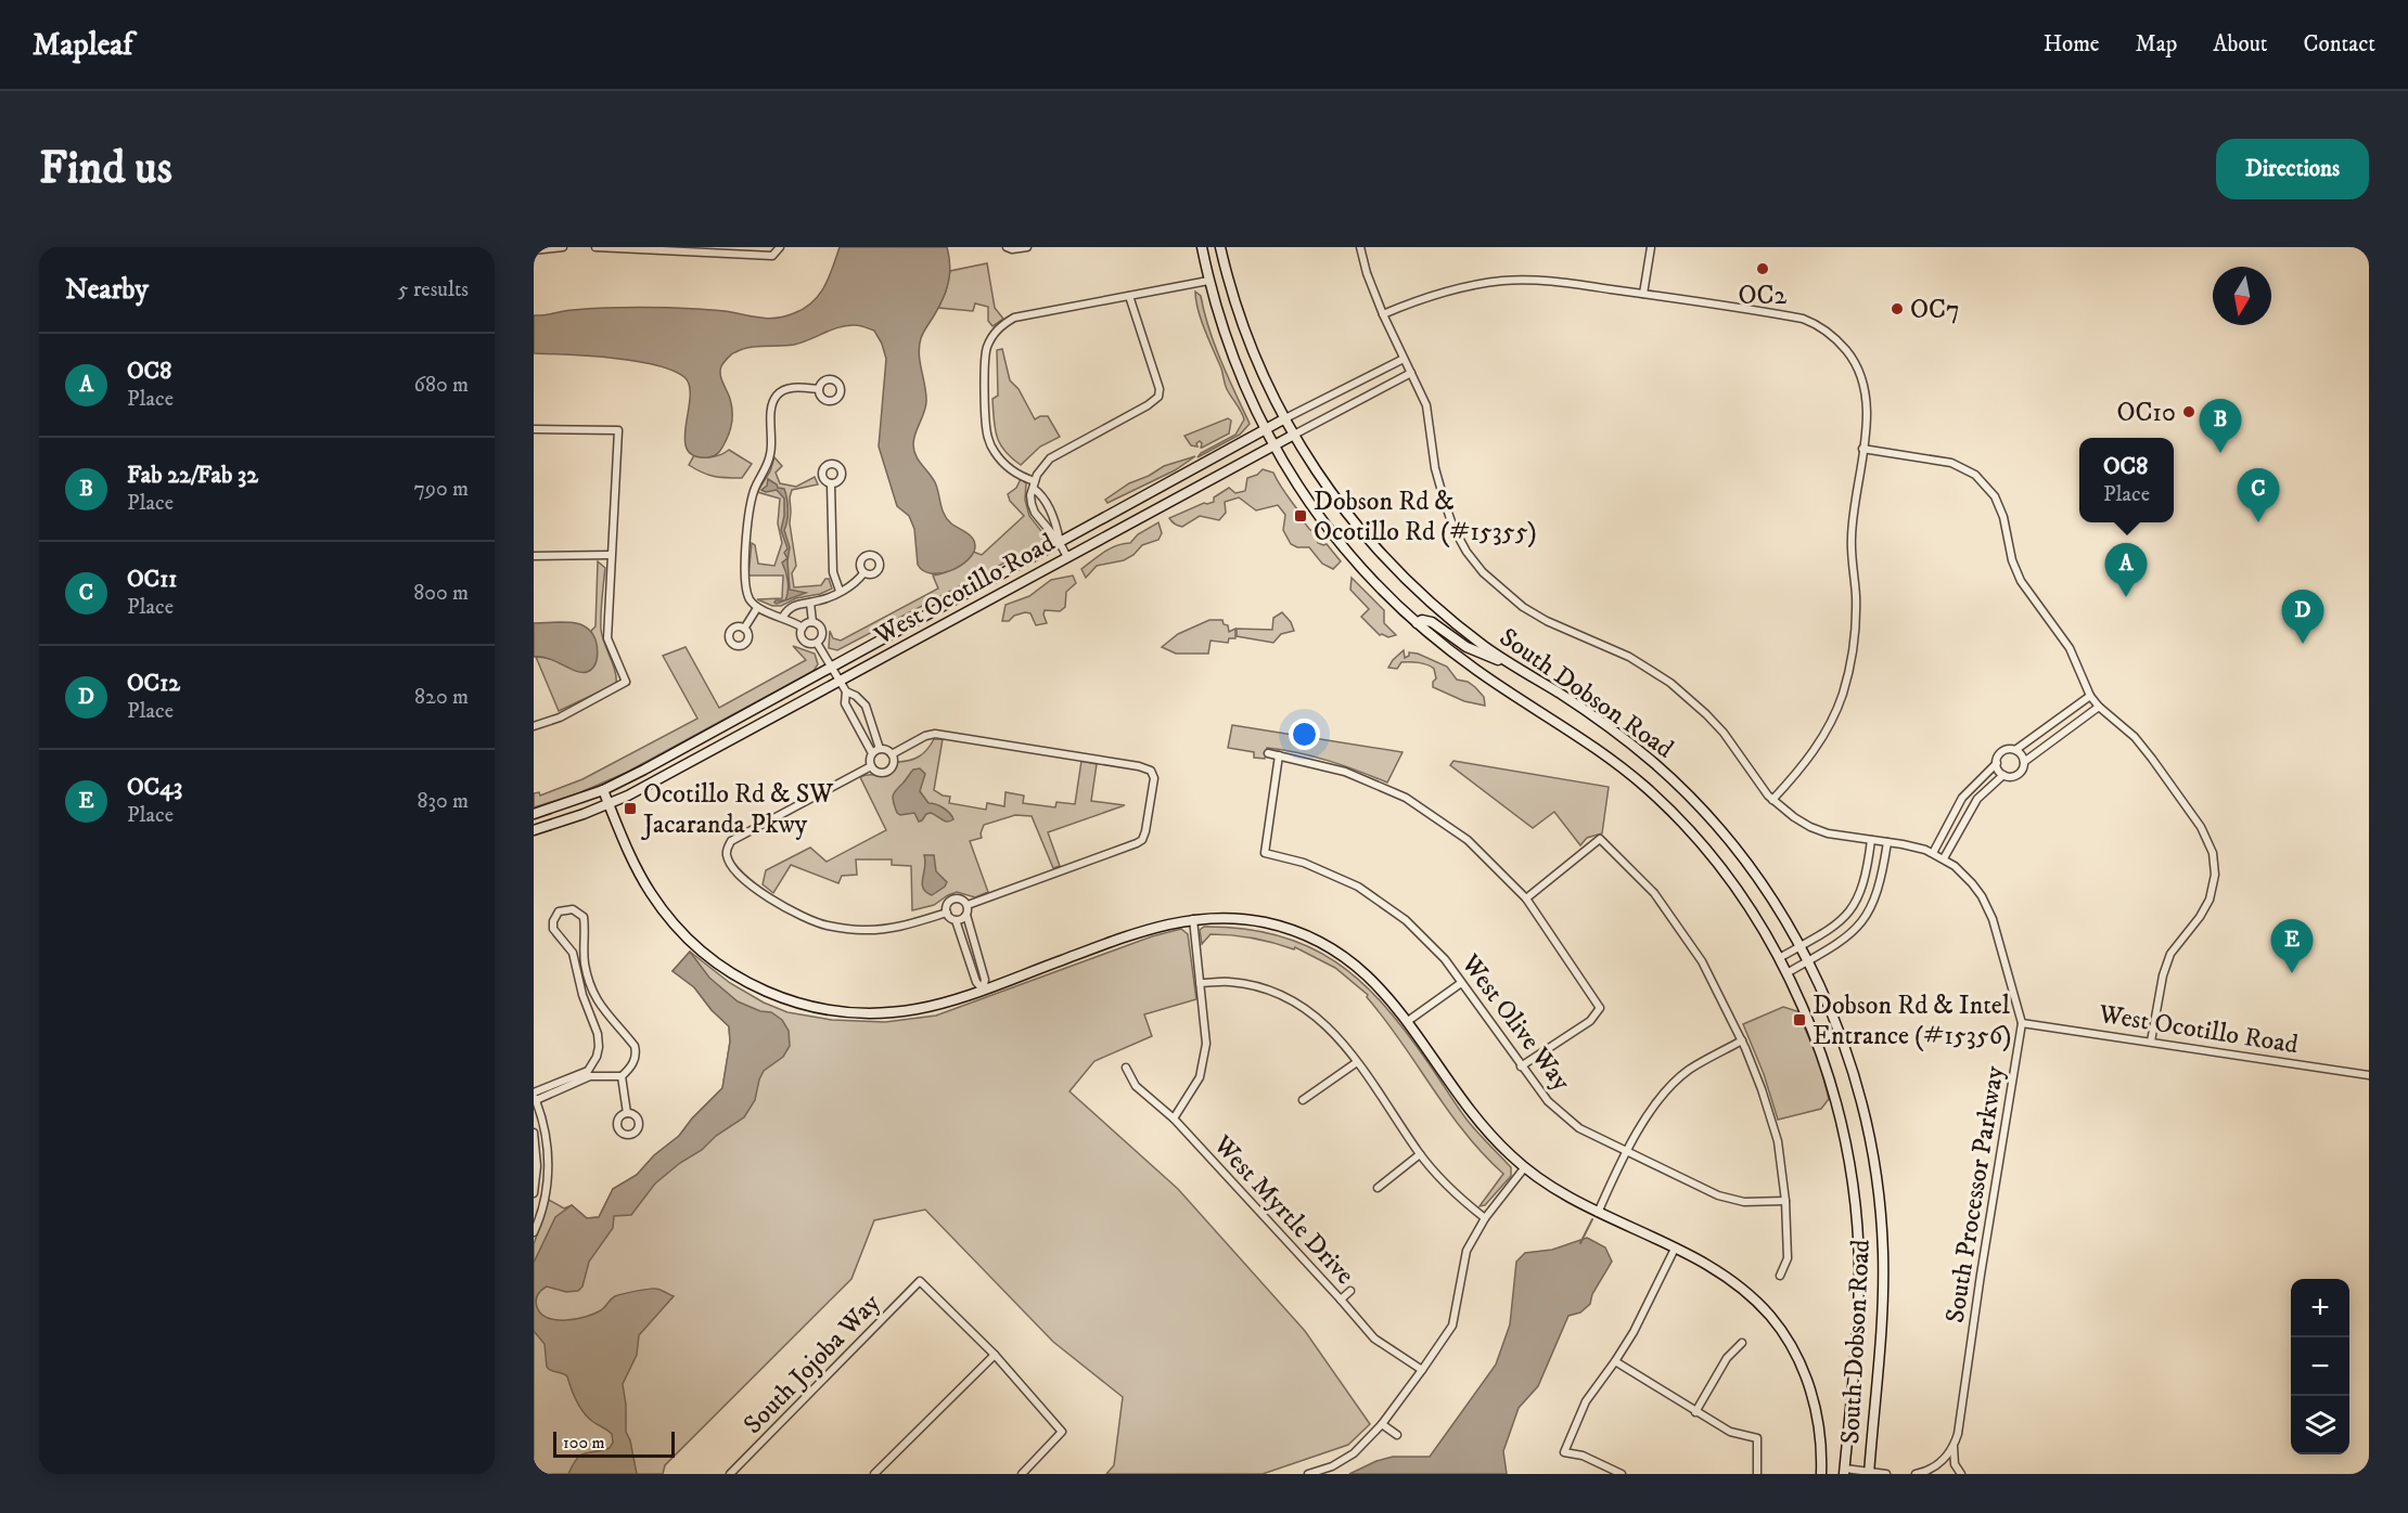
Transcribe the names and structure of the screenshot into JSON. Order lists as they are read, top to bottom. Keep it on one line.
{"streets":{"main road":["West Ocotillo Road","South Dobson Road"],"street":["West Olive Way","South Processor Parkway","West Myrtle Drive","South Jojoba Way"]},"crossings":[["West Ocotillo Road","South Dobson Road"],["West Ocotillo Road","South Processor Parkway"]],"places":{"other":["OC2","OC7","OC10"],"transit":["Dobson Rd & Ocotillo Rd (#15355)","Ocotillo Rd & SW Jacaranda Pkwy","Dobson Rd & Intel Entrance (#15356)"]},"scale_bar":"100 m","north":"bottom","page":{"header":"Mapleaf","nav":["Home","Map","About","Contact"],"buttons":"Directions","title":"Find us","heading":["Nearby","5 results"],"list":[{"mark":"A","name":"OC8","note":"Place","value":"680 m"},{"mark":"B","name":"Fab 22/Fab 32","note":"Place","value":"790 m"},{"mark":"C","name":"OC11","note":"Place","value":"800 m"},{"mark":"D","name":"OC12","note":"Place","value":"820 m"},{"mark":"E","name":"OC43","note":"Place","value":"830 m"}],"pins":["B","C","A","D","E"],"popup":["OC8","Place"],"map_buttons":["+","−"],"scale":"100 m"}}
